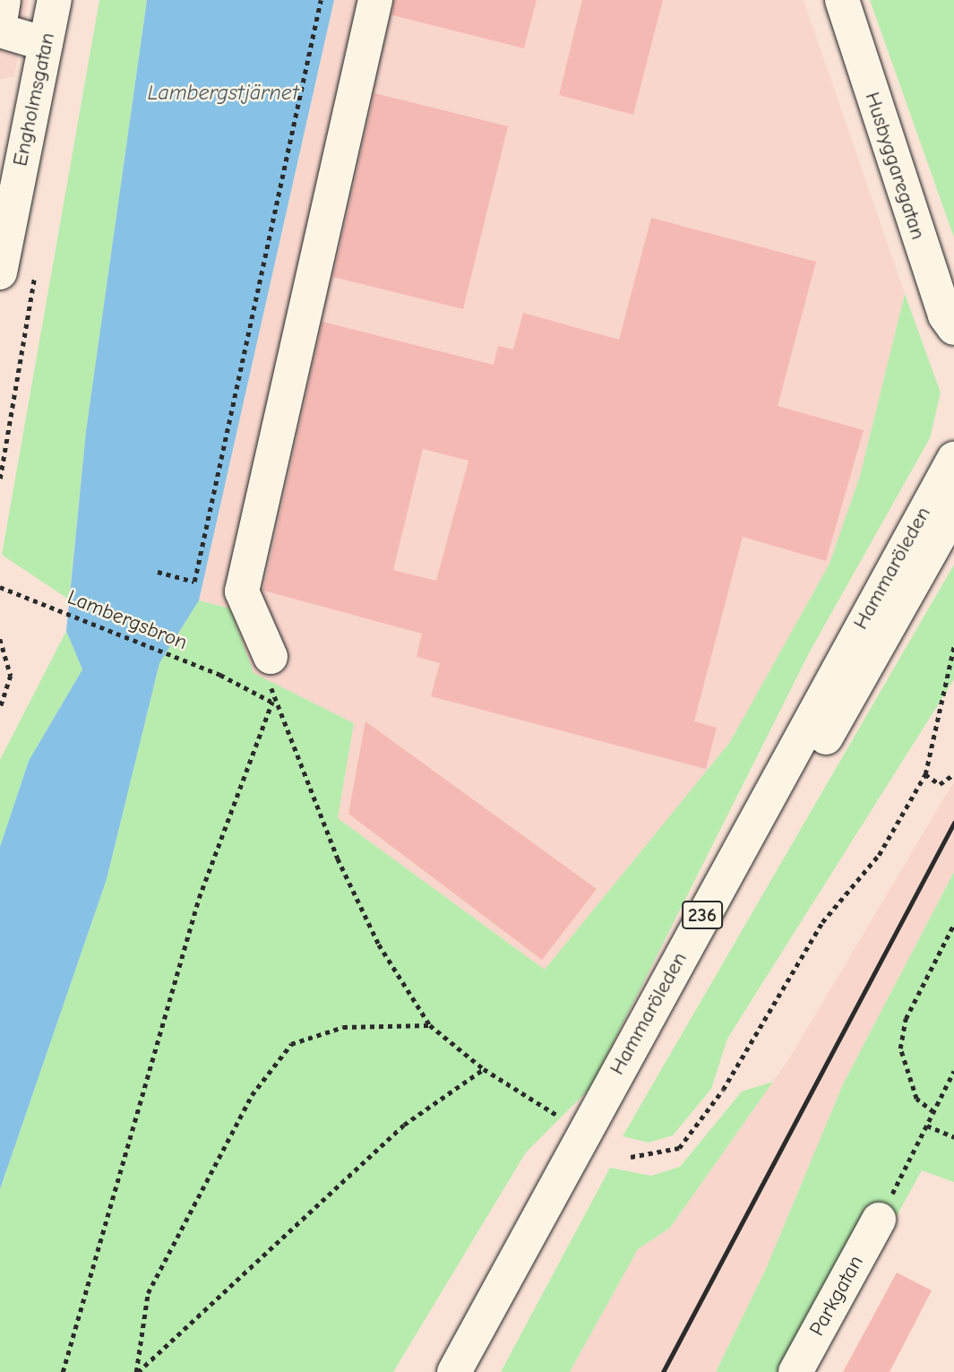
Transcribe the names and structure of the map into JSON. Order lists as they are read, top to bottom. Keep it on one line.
{"streets":{"main road":["Engholmsgatan","Husbyggaregatan","Hammaröleden","236","Parkgatan"],"path":["Lambergsbron"]},"water":["Lambergstjärnet"]}
